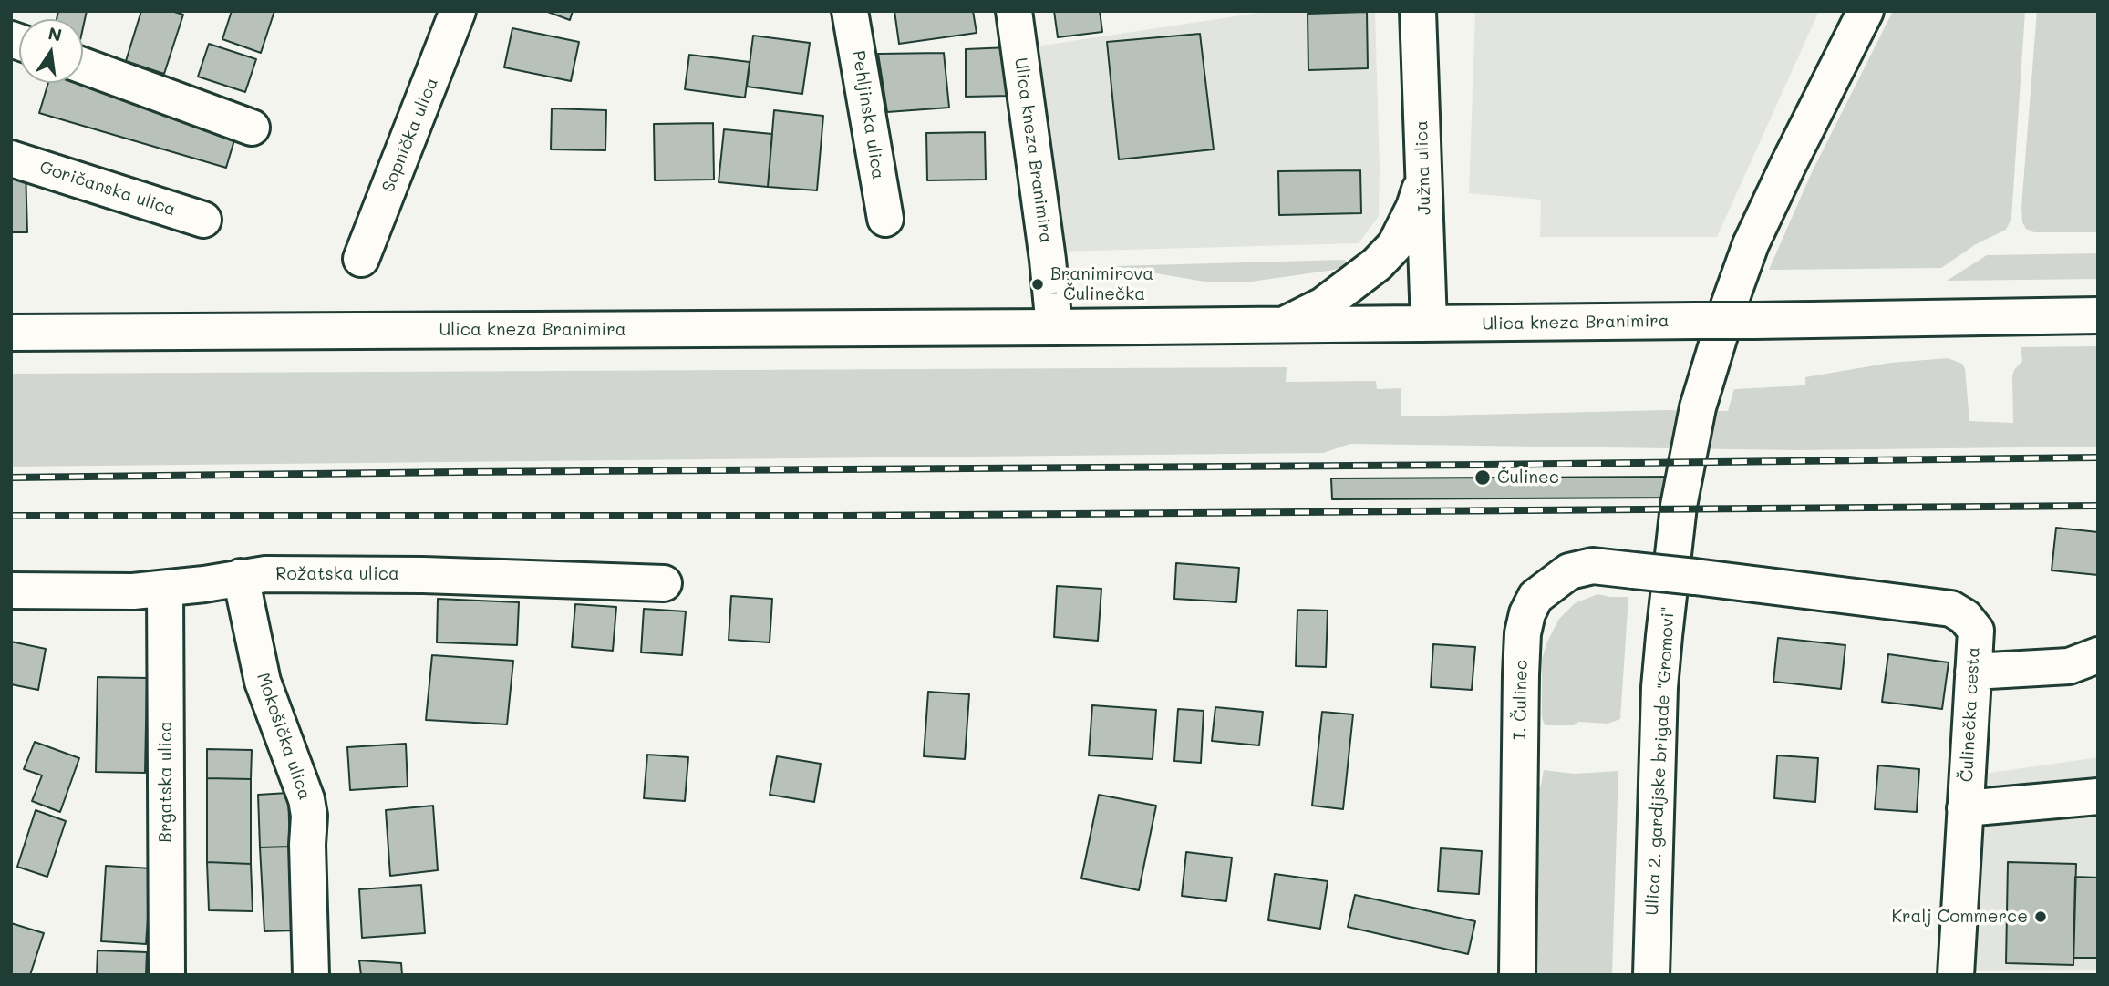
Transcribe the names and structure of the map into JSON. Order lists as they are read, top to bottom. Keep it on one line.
{"streets":{"street":["Pehljinska ulica","Sopnička ulica","Ulica kneza Branimira","Južna ulica","Goričanska ulica","Rožatska ulica","I. Čulinec","Čulinečka cesta","Mokošička ulica","Ulica 2. gardijske brigade \"Gromovi\"","Brgatska ulica"]},"crossings":[["Ulica kneza Branimira","Južna ulica"],["Rožatska ulica","Mokošička ulica"],["Rožatska ulica","Brgatska ulica"],["I. Čulinec","Čulinečka cesta"]],"places":["Branimirova - Čulinečka","Čulinec","Kralj Commerce"],"north":"top"}
